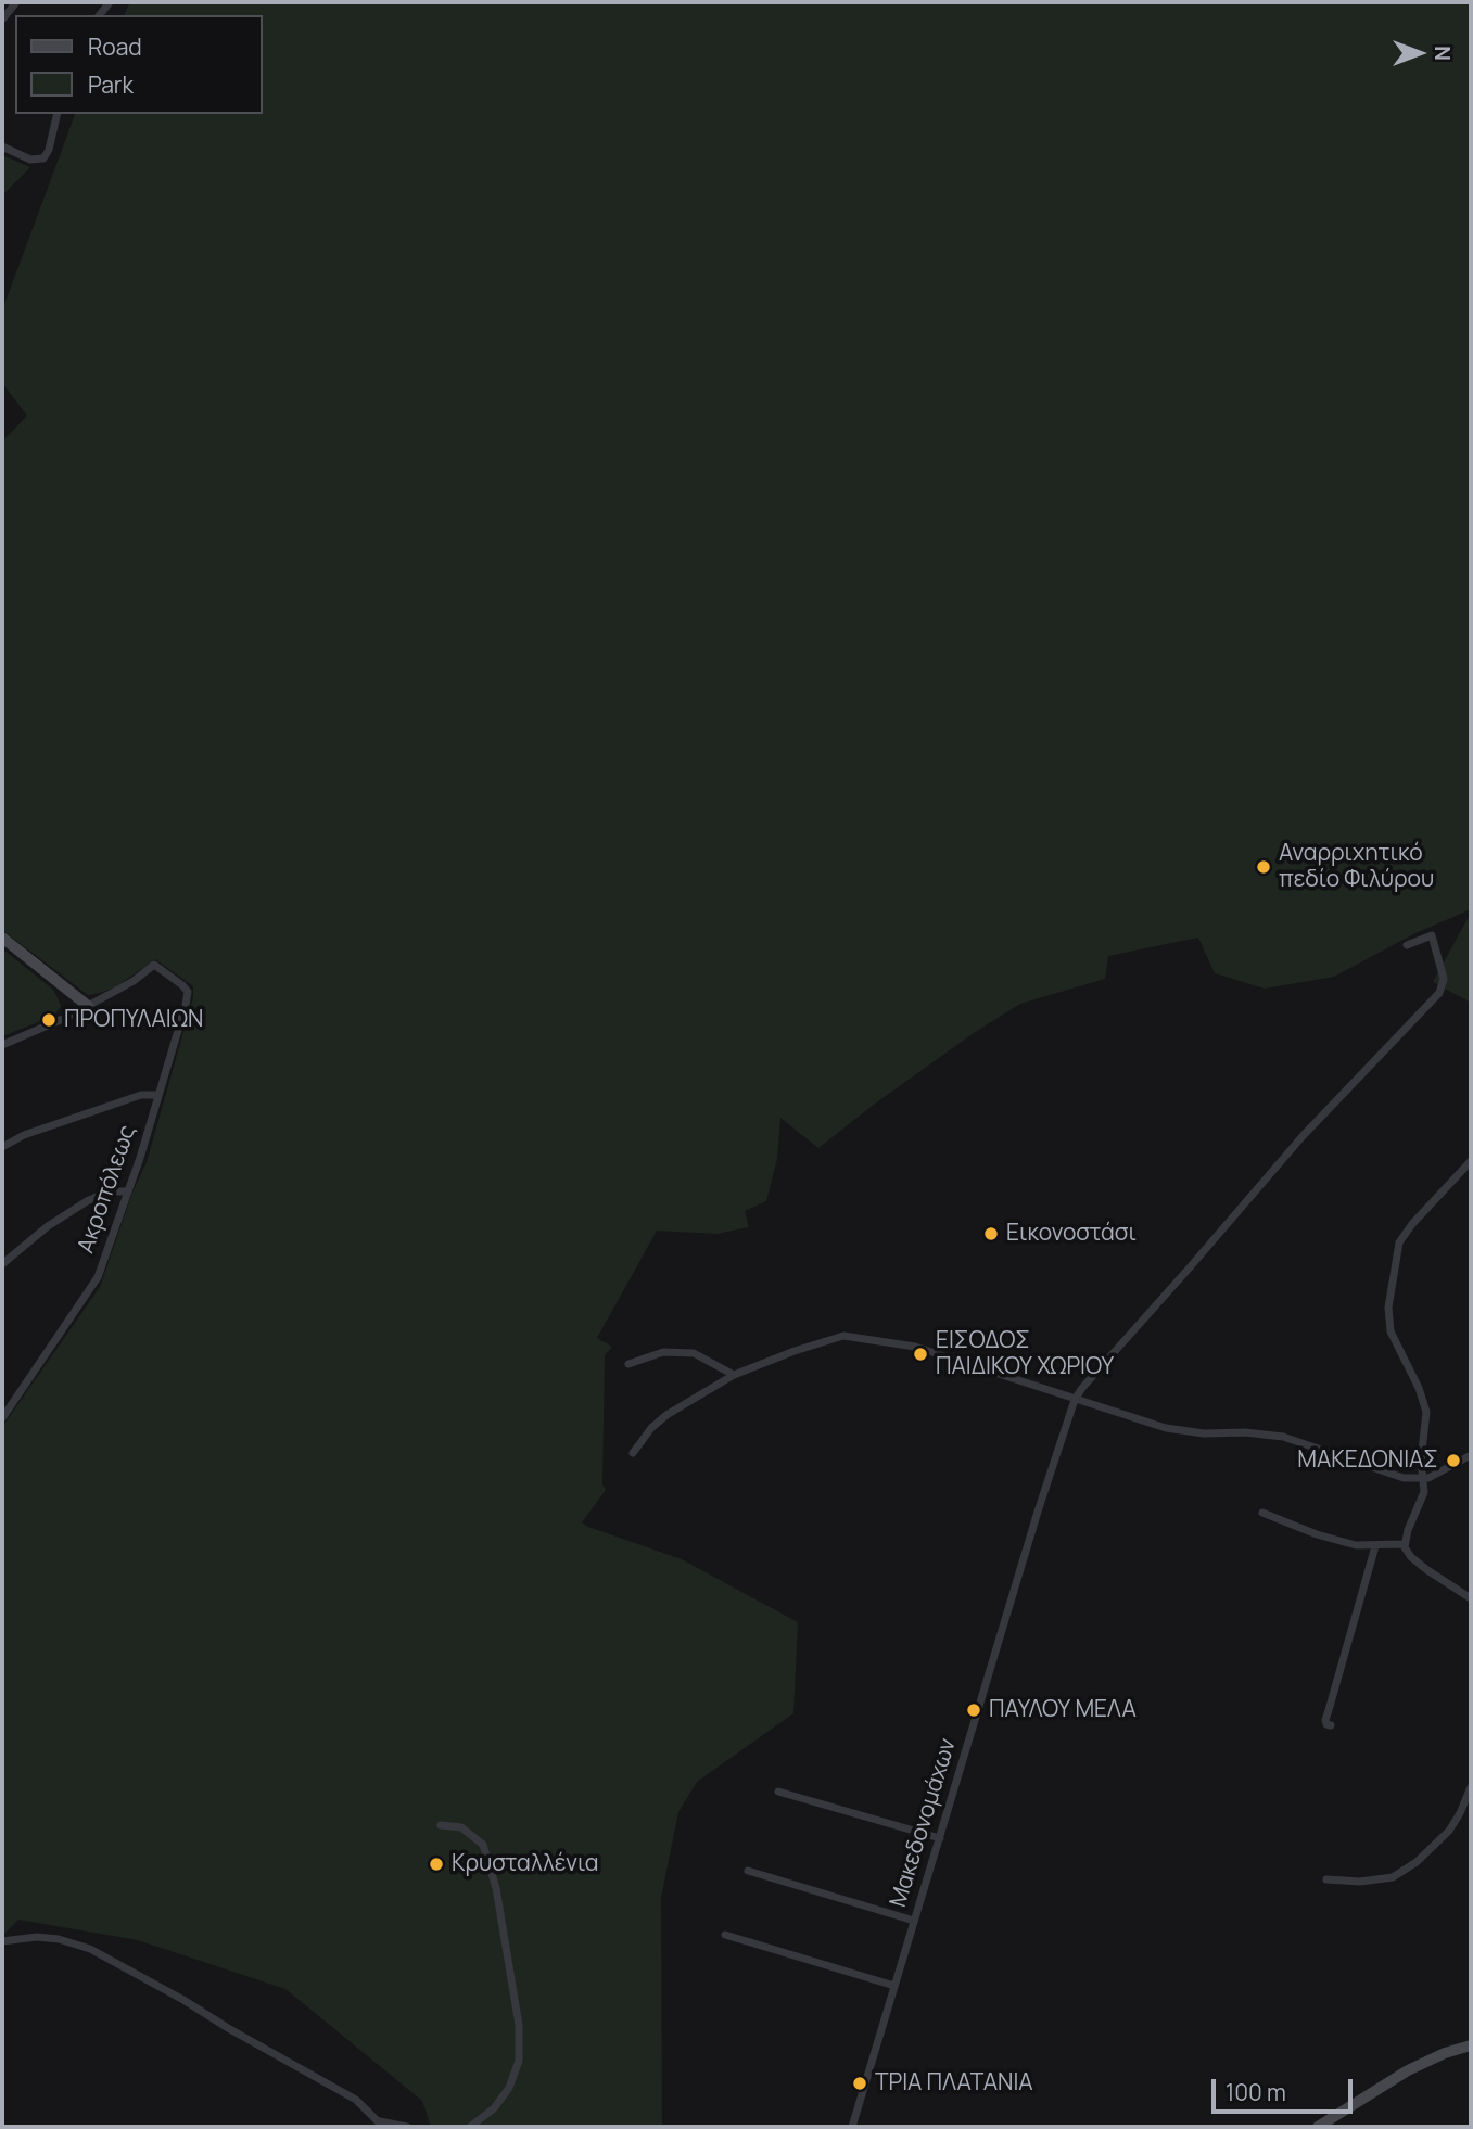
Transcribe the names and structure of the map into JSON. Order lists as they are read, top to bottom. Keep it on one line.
{"streets":{"street":["Ακροπόλεως","Μακεδονομάχων"]},"places":["Αναρριχητικό πεδίο Φιλύρου","ΠΡΟΠΥΛΑΙΩΝ","Εικονοστάσι","ΕΙΣΟΔΟΣ ΠΑΙΔΙΚΟΥ ΧΩΡΙΟΥ","ΜΑΚΕΔΟΝΙΑΣ","ΠΑΥΛΟΥ ΜΕΛΑ","Κρυσταλλένια","ΤΡΙΑ ΠΛΑΤΑΝΙΑ"],"legend":["Road","Park"],"scale_bar":"100 m","north":"right"}
